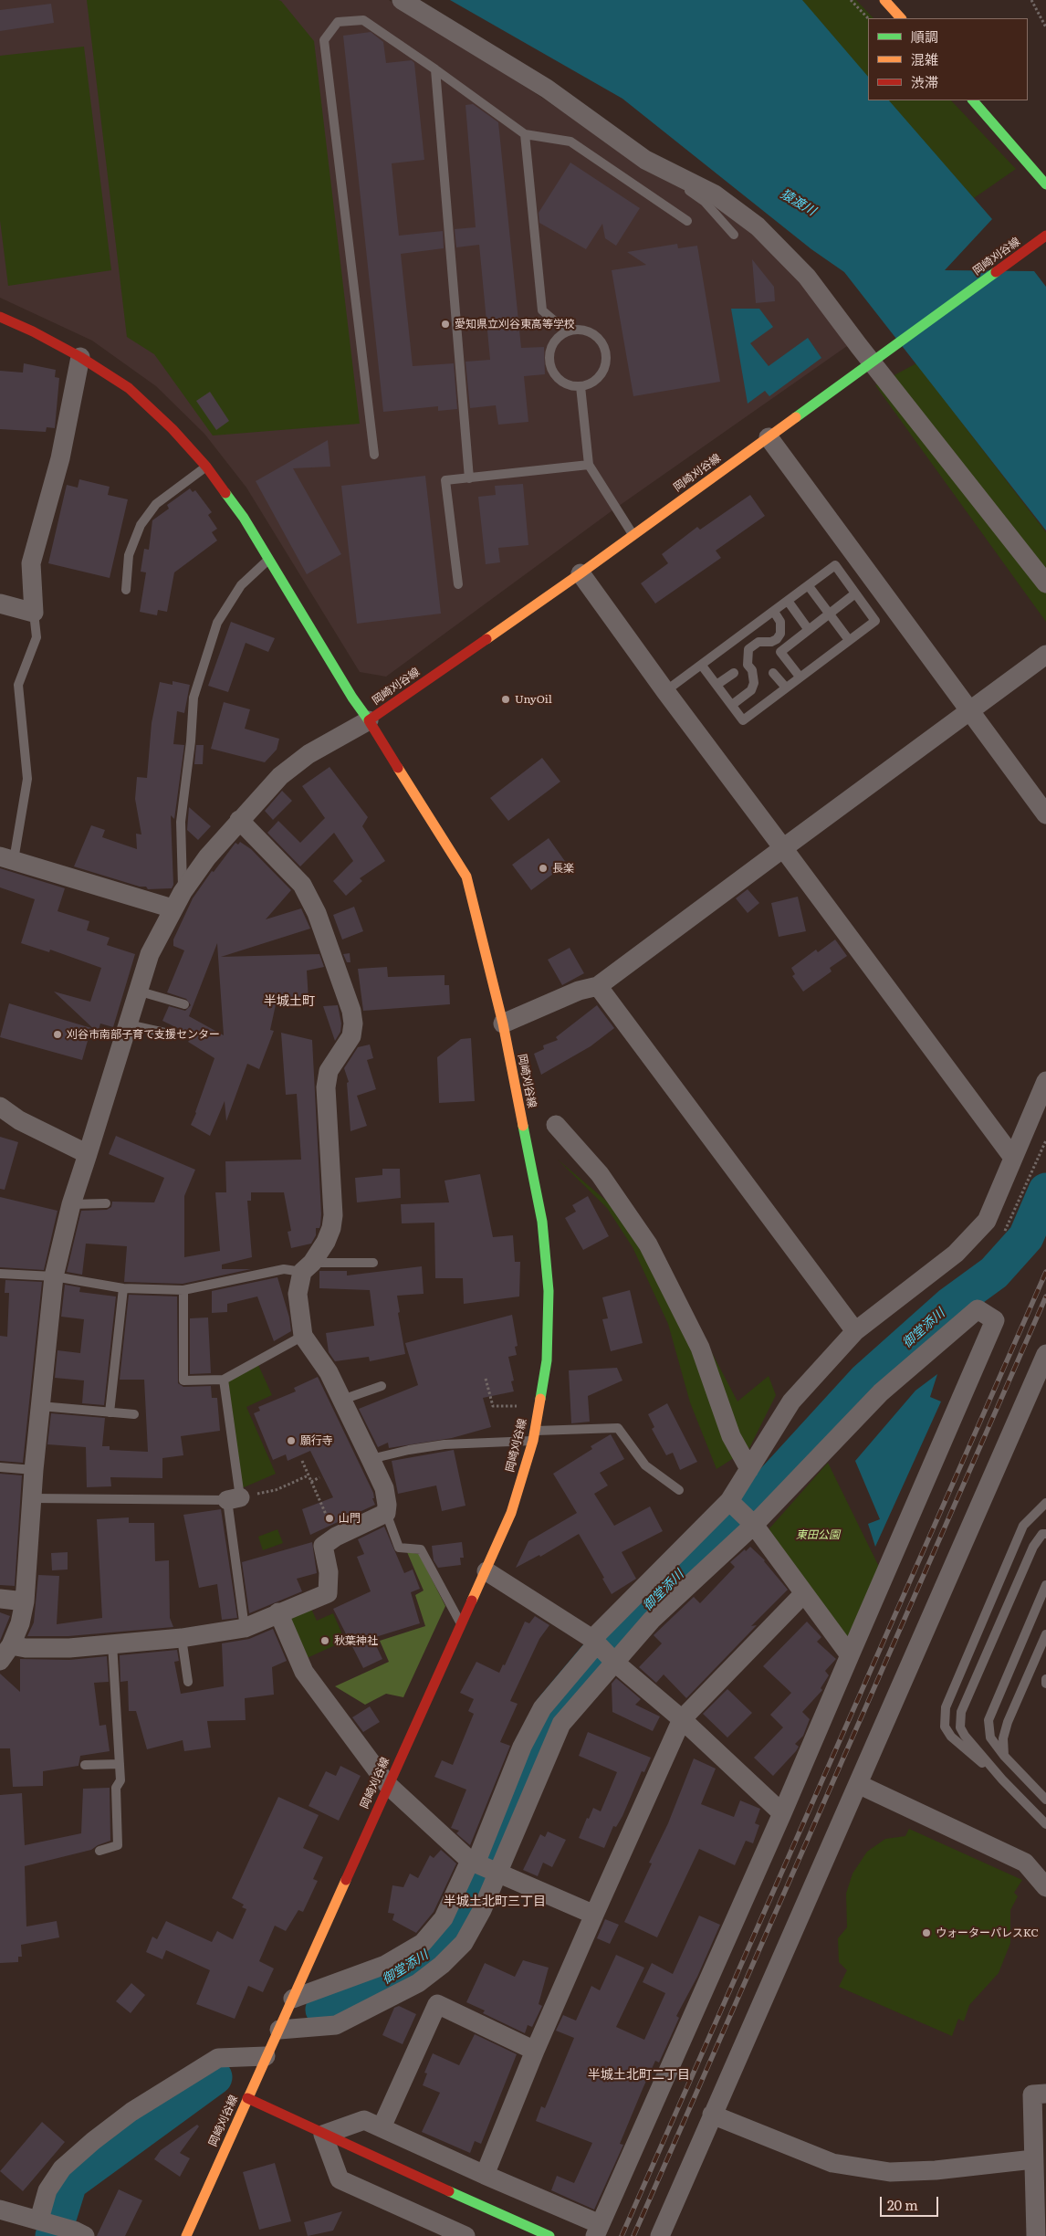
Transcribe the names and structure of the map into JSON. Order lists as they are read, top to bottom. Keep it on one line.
{"streets":{"main road":["岡崎刈谷線"]},"districts":["半城土町","半城土北町三丁目","半城土北町二丁目"],"water":["猿渡川","御堂添川"],"parks":["東田公園"],"places":["愛知県立刈谷東高等学校","UnyOil","長楽","刈谷市南部子育て支援センター","願行寺","山門","秋葉神社","ウォーターパレスKC"],"legend":["順調","混雑","渋滞"],"scale_bar":"20 m"}
